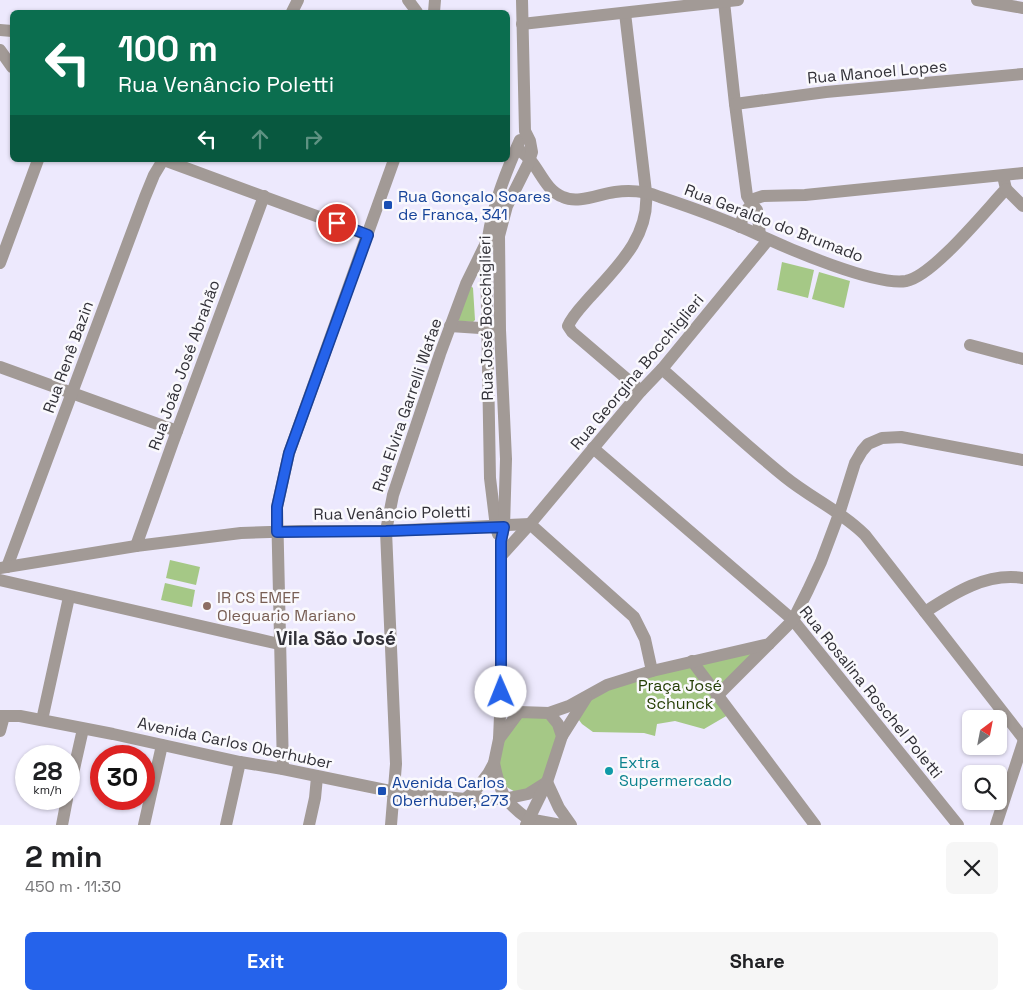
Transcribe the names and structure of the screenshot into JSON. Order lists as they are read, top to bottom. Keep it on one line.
{"streets":{"street":["Rua Manoel Lopes","Rua Geraldo do Brumado","Rua José Bocchiglieri","Rua Renê Bazin","Rua João José Abrahão","Rua Georgina Bocchiglieri","Rua Elvira Garrelli Wafae","Rua Venâncio Poletti","Rua Rosalina Roschel Poletti","Avenida Carlos Oberhuber"]},"crossings":[["Rua Geraldo do Brumado","Rua José Bocchiglieri"],["Rua Geraldo do Brumado","Rua Georgina Bocchiglieri"],["Rua José Bocchiglieri","Rua Georgina Bocchiglieri"],["Rua José Bocchiglieri","Rua Elvira Garrelli Wafae"],["Rua José Bocchiglieri","Rua Venâncio Poletti"],["Rua Renê Bazin","Rua Venâncio Poletti"],["Rua João José Abrahão","Rua Venâncio Poletti"],["Rua Georgina Bocchiglieri","Rua Venâncio Poletti"],["Rua Georgina Bocchiglieri","Rua Rosalina Roschel Poletti"],["Rua Elvira Garrelli Wafae","Rua Venâncio Poletti"],["Rua Elvira Garrelli Wafae","Avenida Carlos Oberhuber"]],"districts":["Vila São José"],"parks":["Praça José Schunck"],"places":{"transit":["Rua Gonçalo Soares de Franca, 341","Avenida Carlos Oberhuber, 273"],"other":["IR CS EMEF Oleguario Mariano","Extra Supermercado"]},"north":"top right","page":{"turn":["100 m","Rua Venâncio Poletti"],"speed":"28 km/h","limit":"30","heading":["2 min","450 m · 11:30"],"buttons":["Exit","Share"]}}
